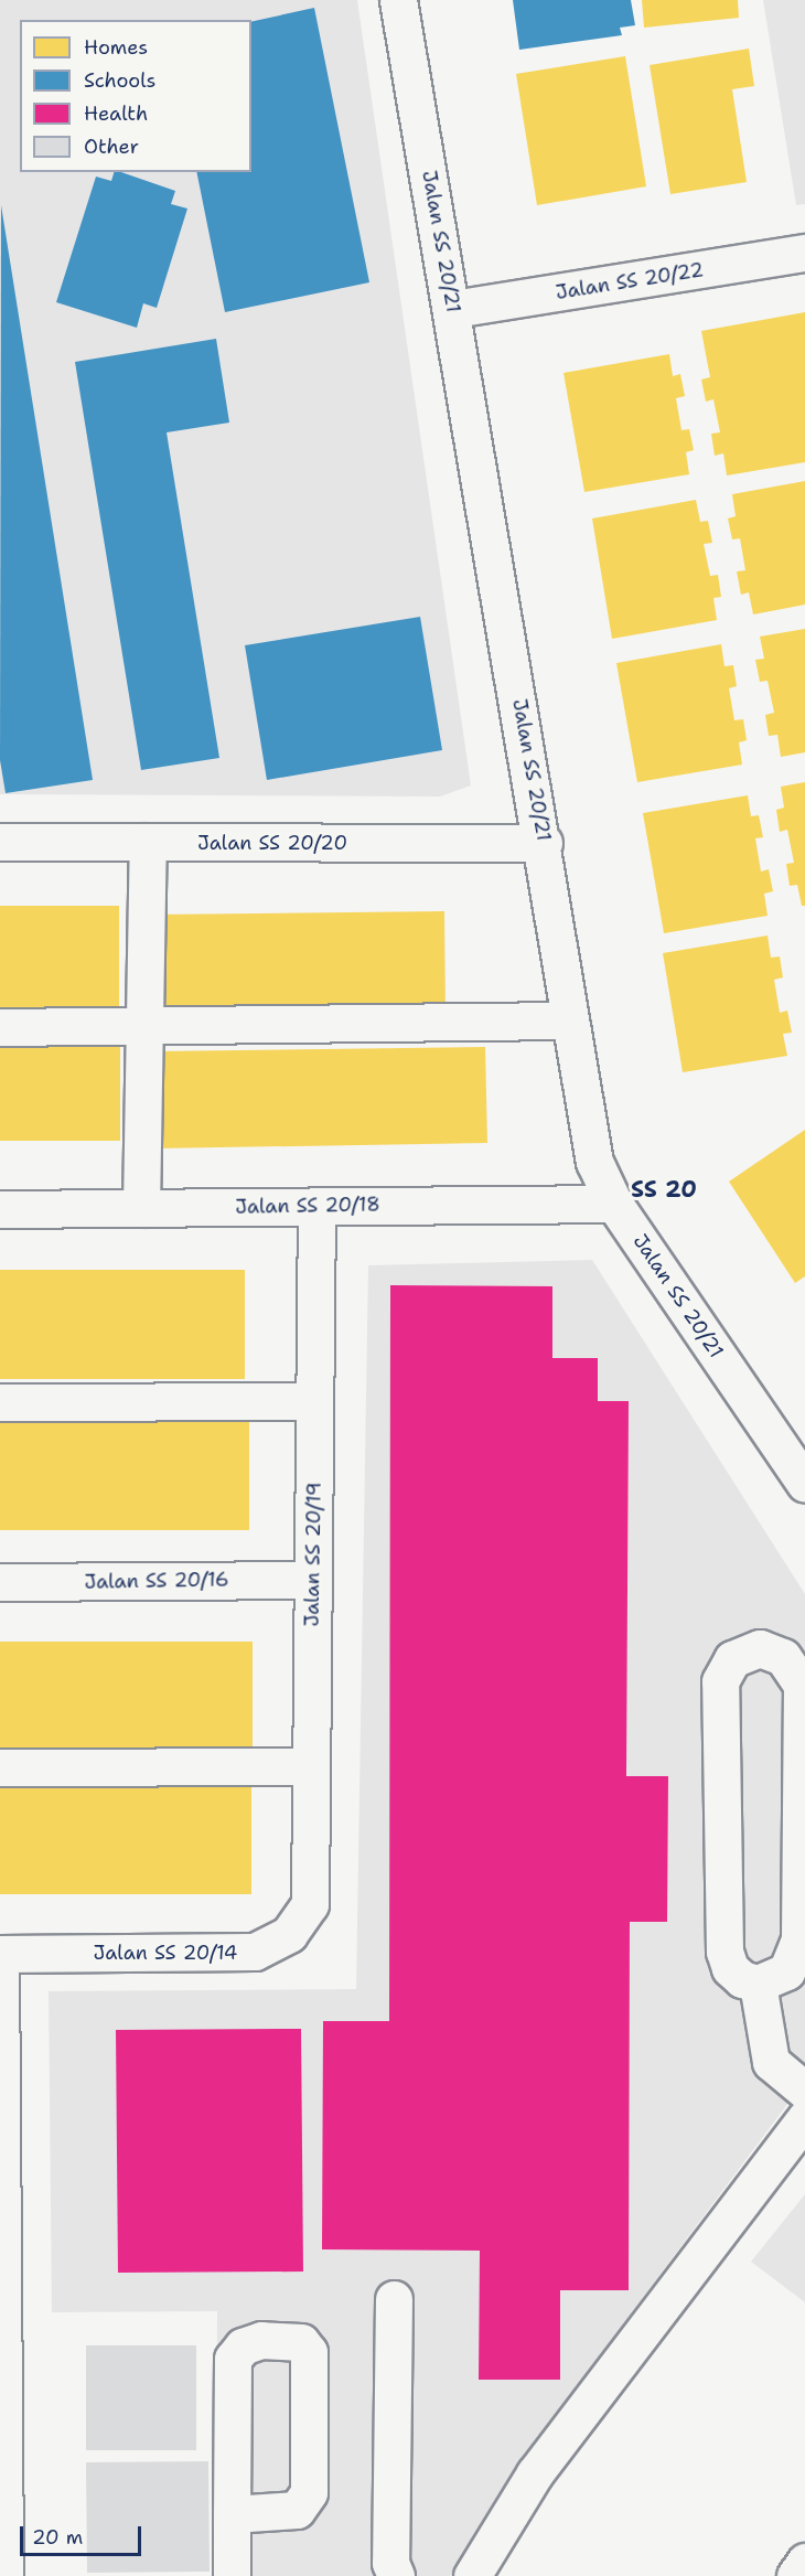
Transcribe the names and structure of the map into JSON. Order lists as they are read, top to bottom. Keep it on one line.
{"streets":{"street":["Jalan SS 20/21","Jalan SS 20/22","Jalan SS 20/20","Jalan SS 20/18","Jalan SS 20/19","Jalan SS 20/16","Jalan SS 20/14"]},"crossings":[["Jalan SS 20/21","Jalan SS 20/22"],["Jalan SS 20/21","Jalan SS 20/20"],["Jalan SS 20/21","Jalan SS 20/18"],["Jalan SS 20/18","Jalan SS 20/19"],["Jalan SS 20/19","Jalan SS 20/16"],["Jalan SS 20/19","Jalan SS 20/14"]],"districts":["SS 20"],"legend":["Homes","Schools","Health","Other"],"scale_bar":"20 m"}
